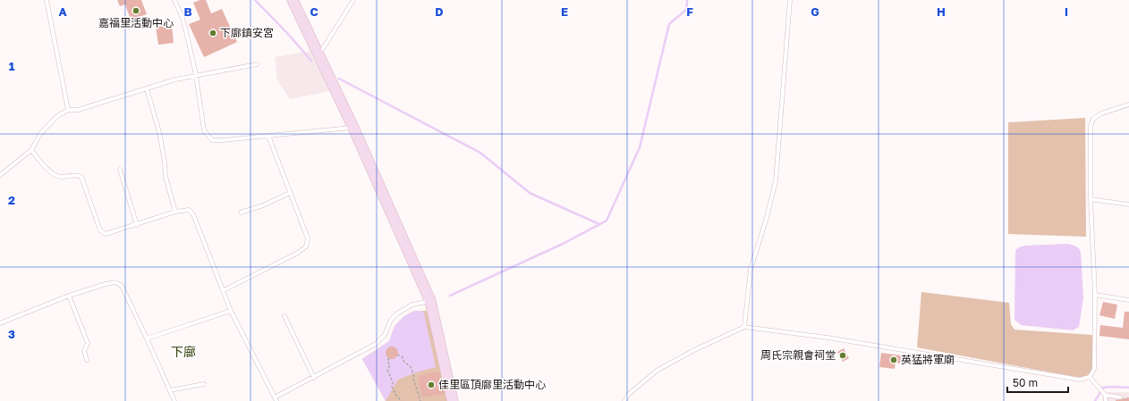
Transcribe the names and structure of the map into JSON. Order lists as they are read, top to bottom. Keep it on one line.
{"districts":["下廍"],"places":["嘉福里活動中心","下廍鎮安宮","周氏宗親會祠堂","英猛將軍廟","佳里區頂廍里活動中心"],"scale_bar":"50 m","grid":{"columns":["A","B","C","D","E","F","G","H","I"],"rows":["1","2","3"]}}
